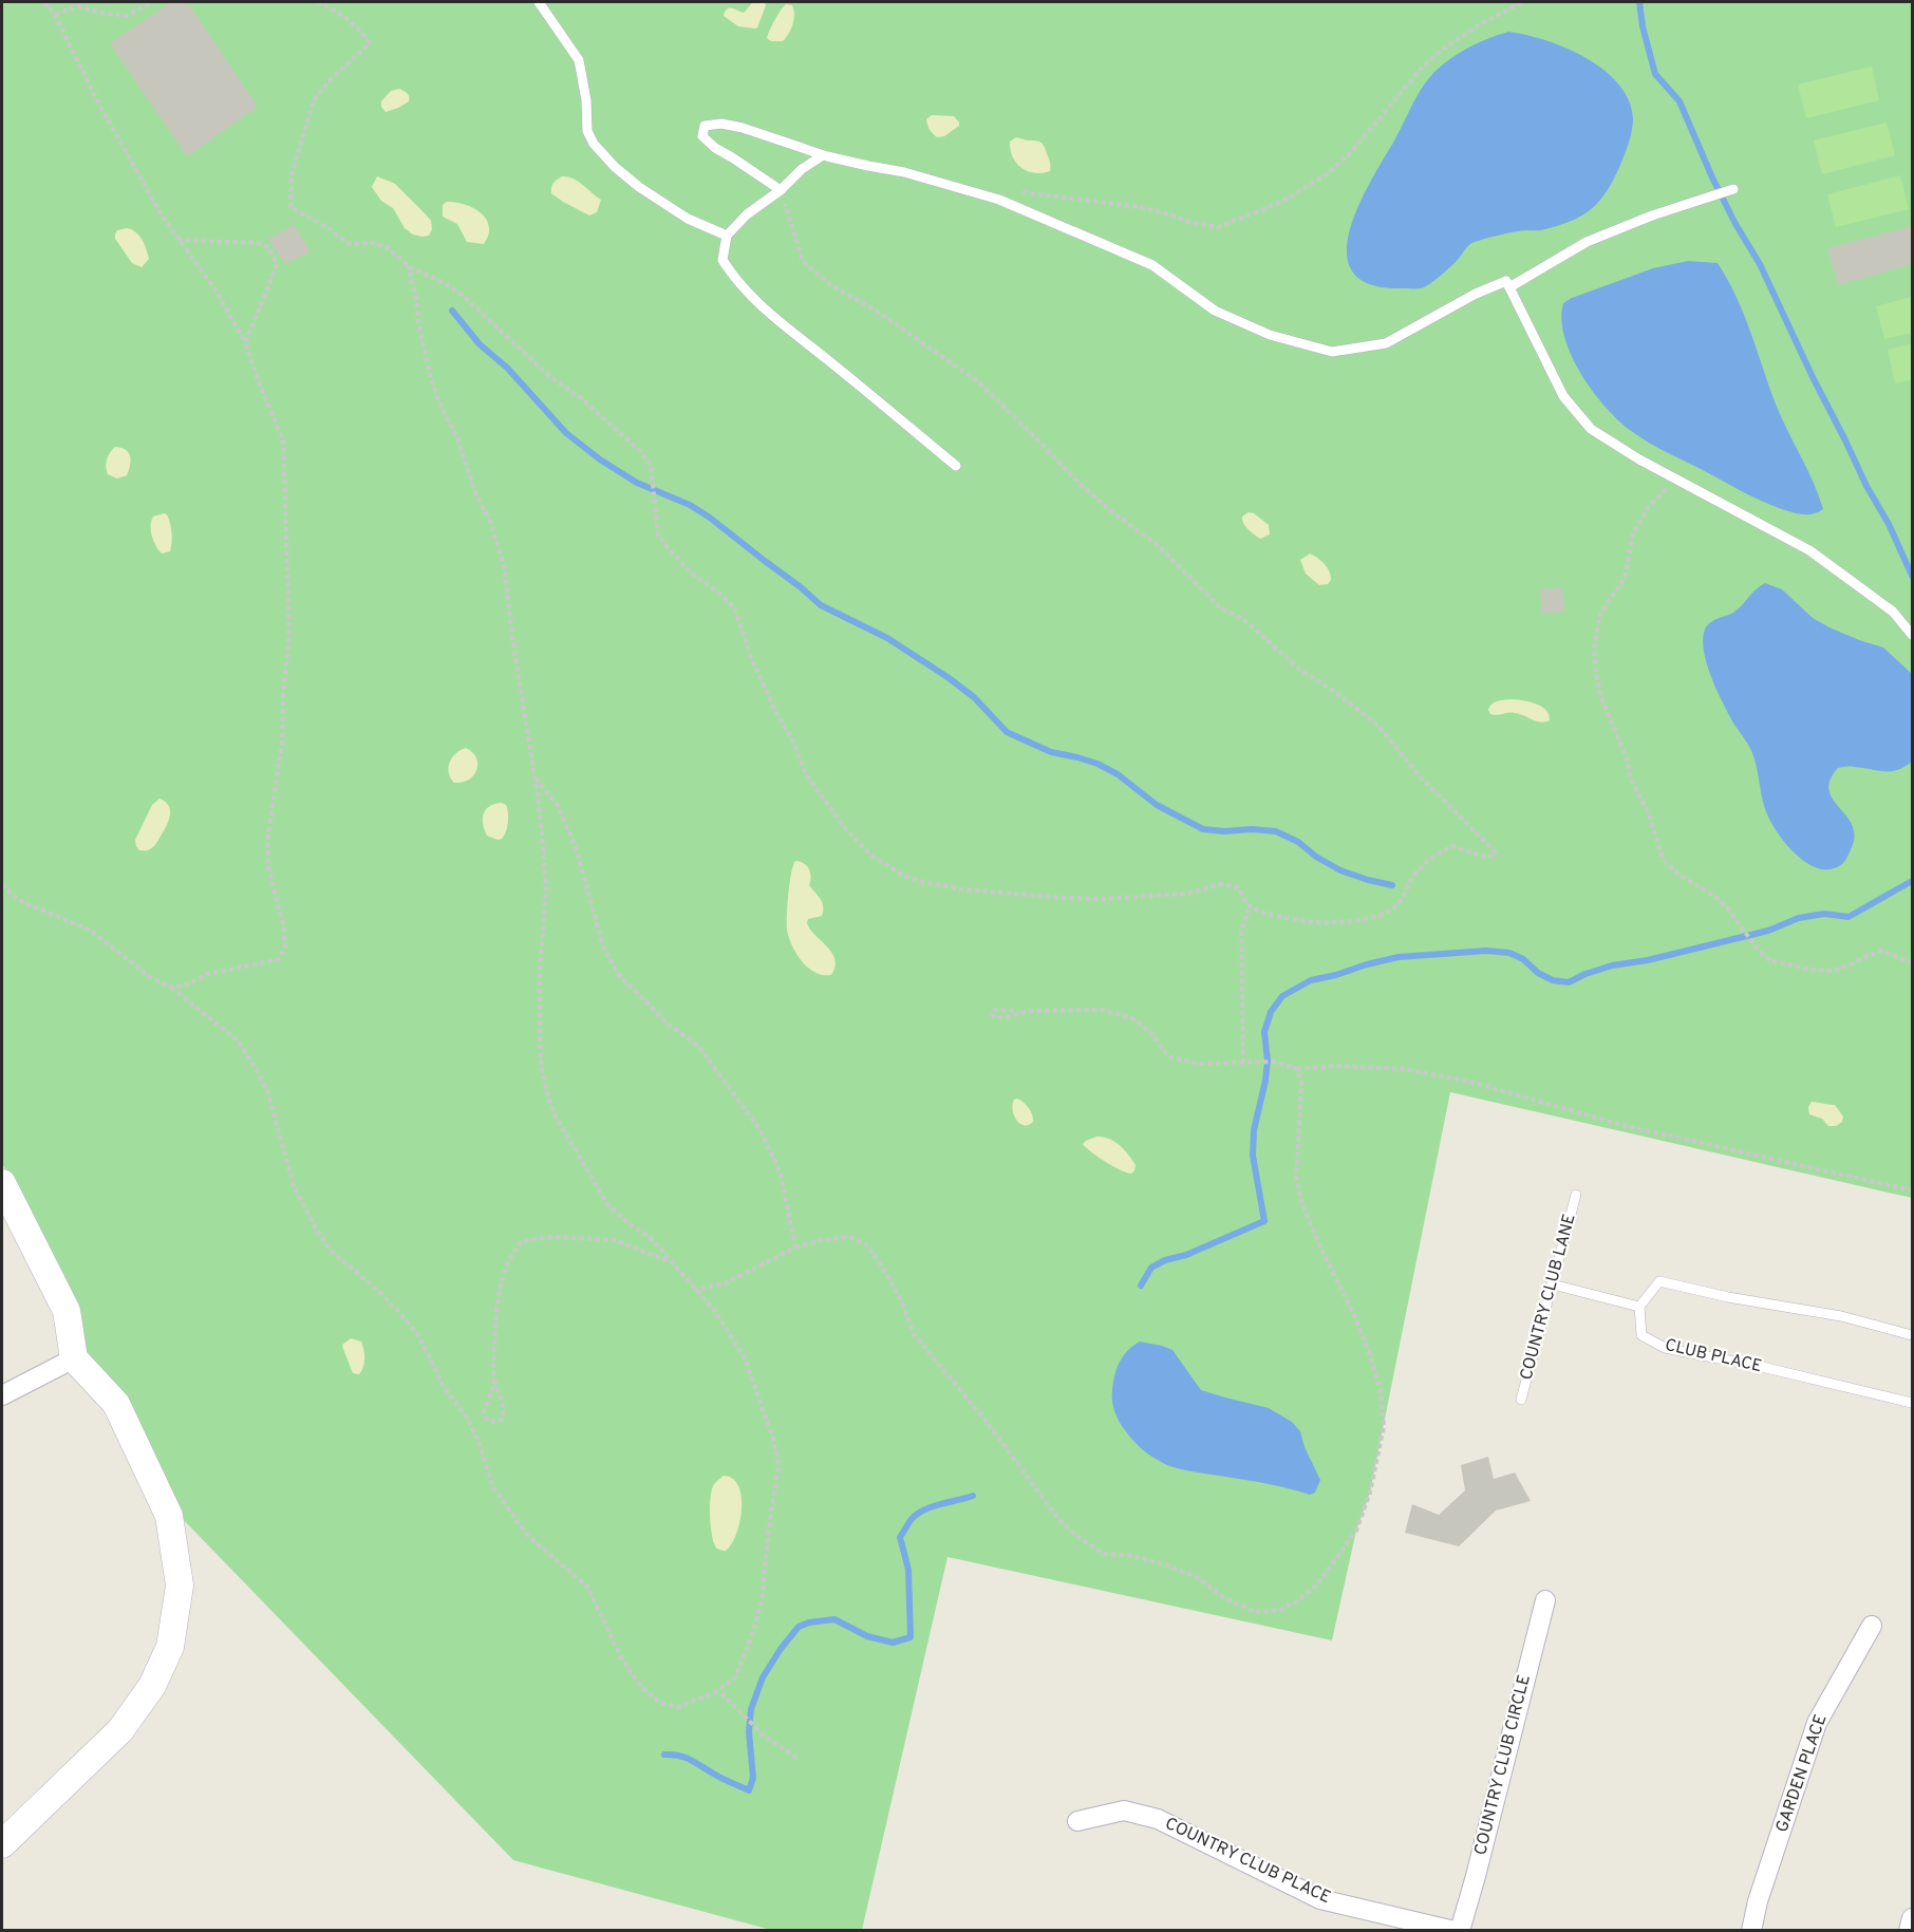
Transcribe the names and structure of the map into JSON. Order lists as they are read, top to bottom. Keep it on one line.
{"streets":{"street":["COUNTRY CLUB CIRCLE","GARDEN PLACE","COUNTRY CLUB PLACE"],"lane":["COUNTRY CLUB LANE","CLUB PLACE"]},"crossings":[["COUNTRY CLUB CIRCLE","COUNTRY CLUB PLACE"]]}
